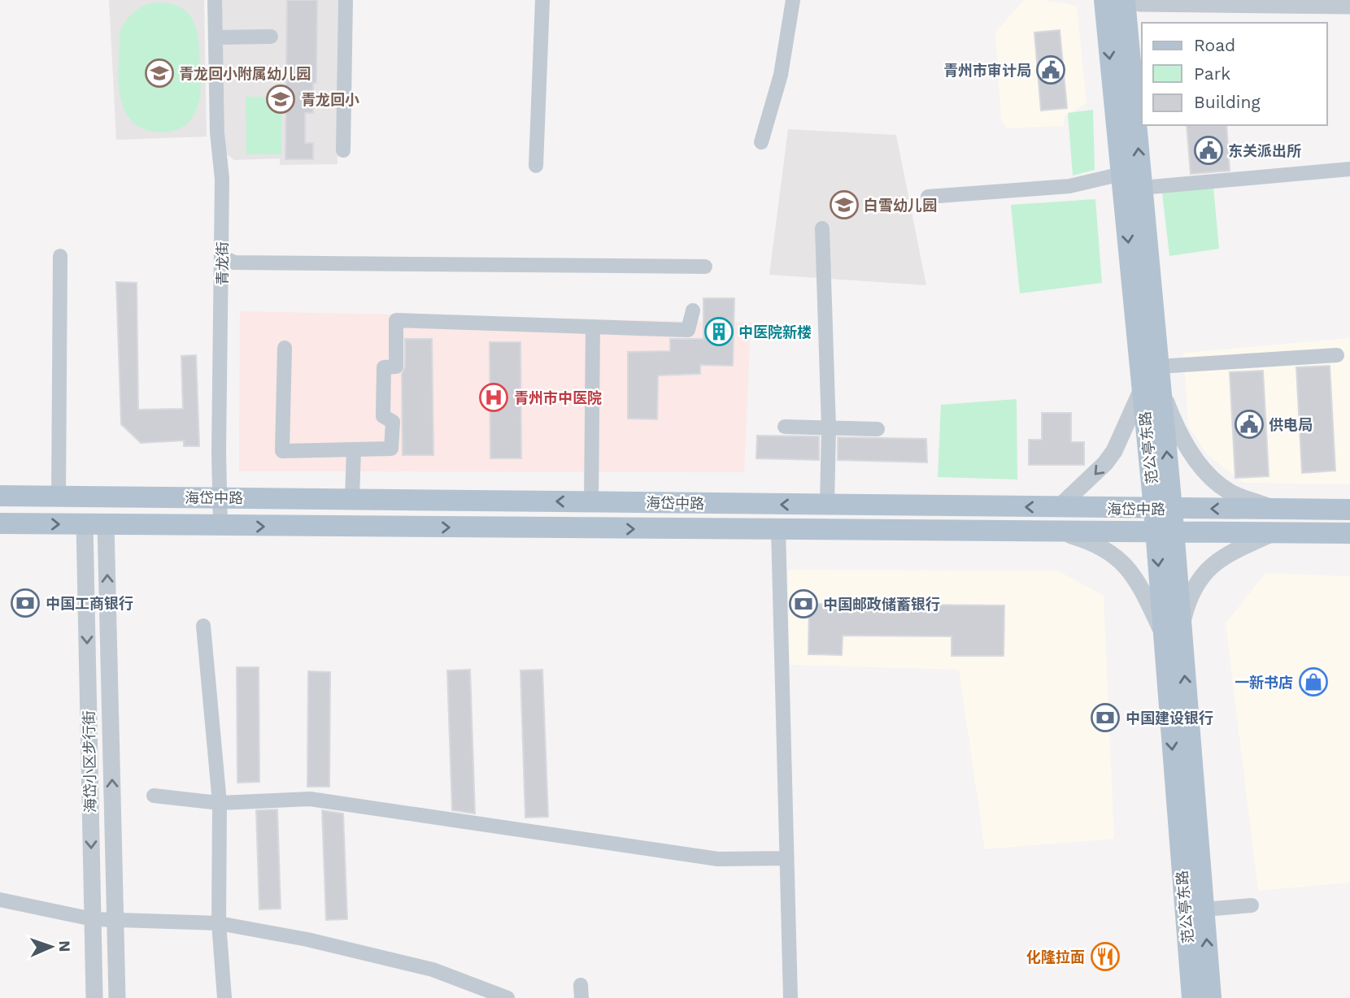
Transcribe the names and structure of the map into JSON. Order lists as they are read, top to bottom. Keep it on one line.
{"streets":{"main road":["范公亭东路","海岱中路"],"street":["青龙街","海岱小区步行街"]},"crossings":[["青龙街","海岱中路"],["范公亭东路","海岱中路"],["海岱中路","海岱小区步行街"]],"places":{"public building":["青州市审计局","东关派出所","供电局"],"school or university":["青龙回小附属幼儿园","青龙回小","白雪幼儿园"],"building":["中医院新楼"],"hospital":["青州市中医院"],"bank":["中国工商银行","中国邮政储蓄银行","中国建设银行"],"shop":["一新书店"],"restaurant":["化隆拉面"]},"legend":["Road","Park","Building"],"north":"right"}
